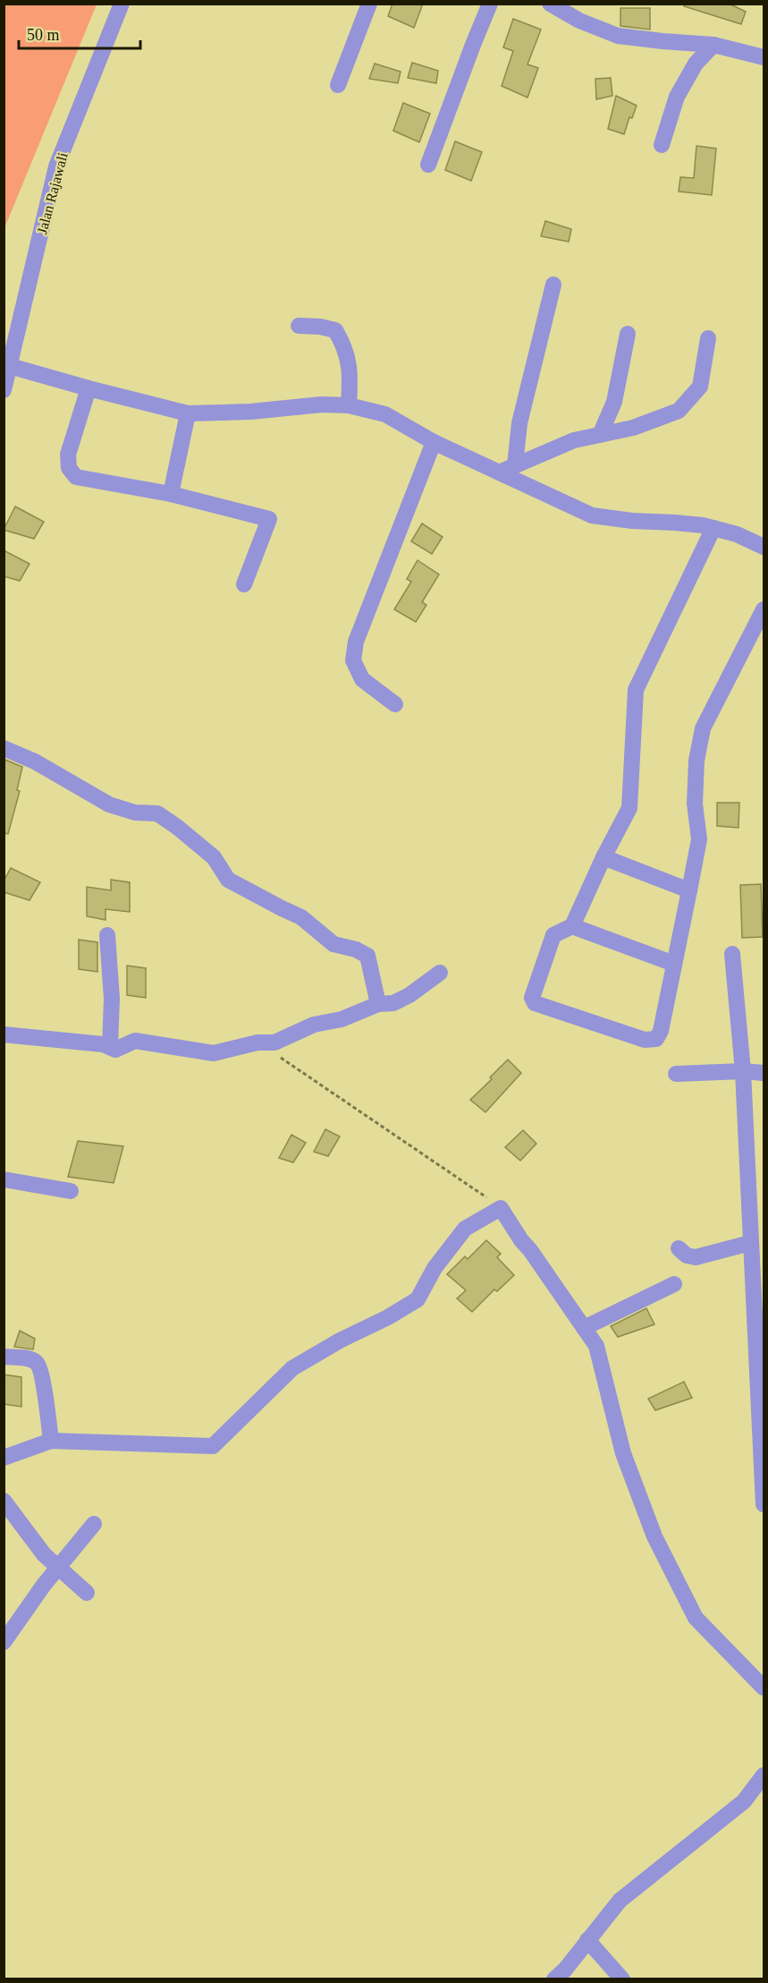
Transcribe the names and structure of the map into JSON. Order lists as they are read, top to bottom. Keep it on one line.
{"streets":{"street":["Jalan Rajawali"]},"scale_bar":"50 m"}
